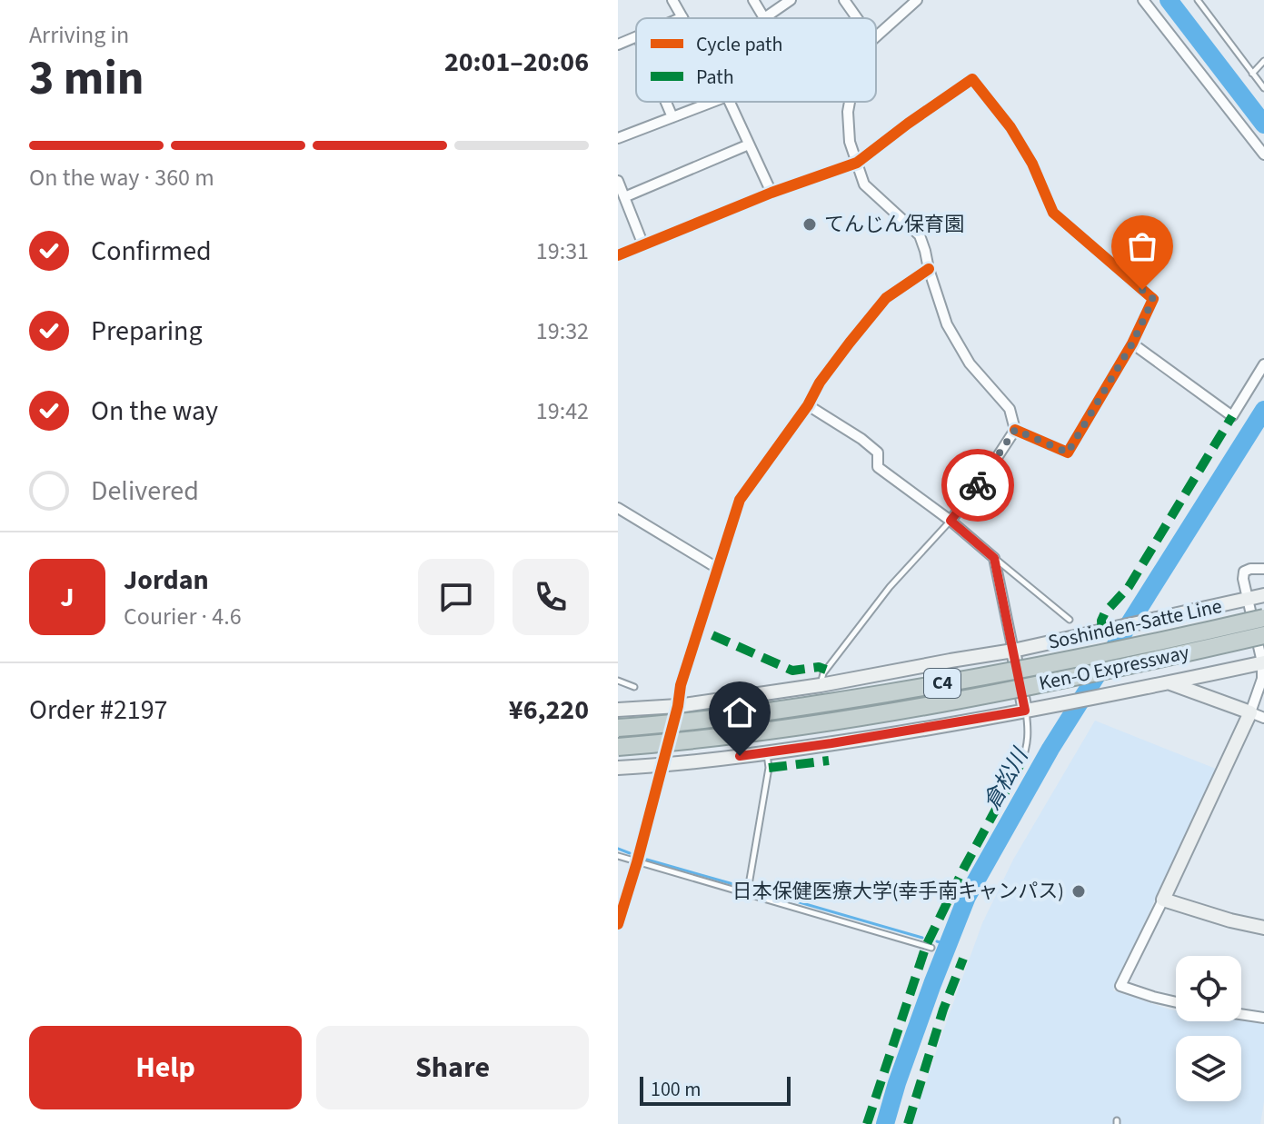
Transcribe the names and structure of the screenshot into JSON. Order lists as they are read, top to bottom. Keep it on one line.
{"streets":{"highway":["Ken-O Expressway","C4"],"main road":["Soshinden-Satte Line"]},"water":["倉松川"],"places":["てんじん保育園","日本保健医療大学(幸手南キャンパス)"],"legend":["Cycle path","Path"],"scale_bar":"100 m","page":{"heading":["3 min","Arriving in","20:01–20:06"],"panel":["Jordan","Courier · 4.6","Order #2197","¥6,220"],"bar":"On the way · 360 m","list":[["Confirmed","19:31"],["Preparing","19:32"],["On the way","19:42"],"Delivered"],"round":"J","buttons":["Help","Share"],"scale":"100 m"}}
